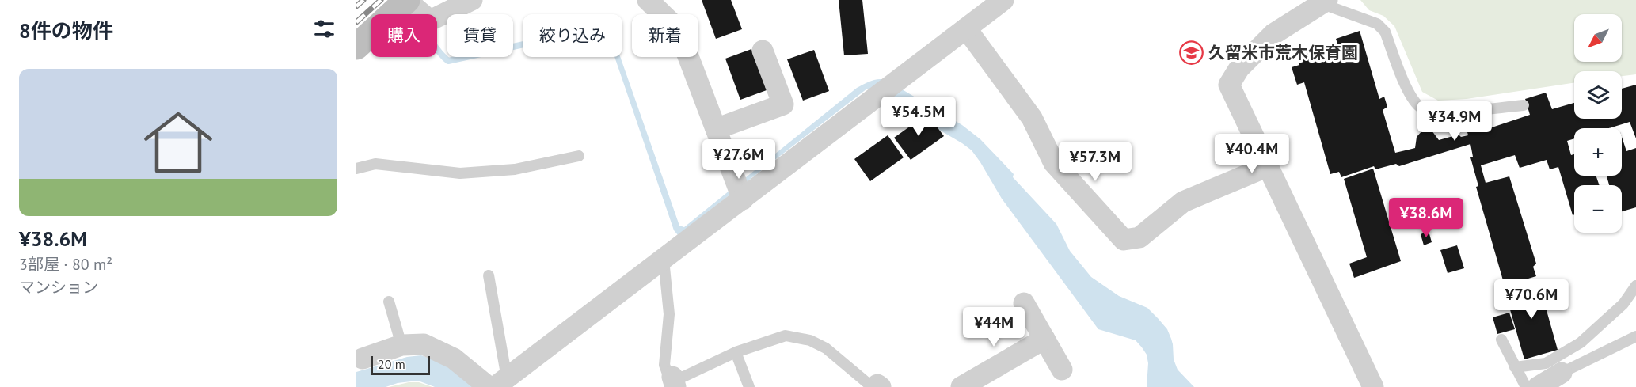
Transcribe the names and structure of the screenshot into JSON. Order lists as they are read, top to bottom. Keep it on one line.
{"places":{"school or university":["久留米市荒木保育園"]},"scale_bar":"20 m","north":"bottom left","page":{"heading":"8件の物件","map_buttons":["+","−"],"chip":["購入","賃貸","絞り込み","新着"],"list":[{"name":"¥38.6M","note":"3部屋 · 80 m² · マンション"}],"price":["¥54.5M","¥34.9M","¥40.4M","¥27.6M","¥57.3M","¥38.6M","¥70.6M","¥44M"],"scale":"20 m"}}
